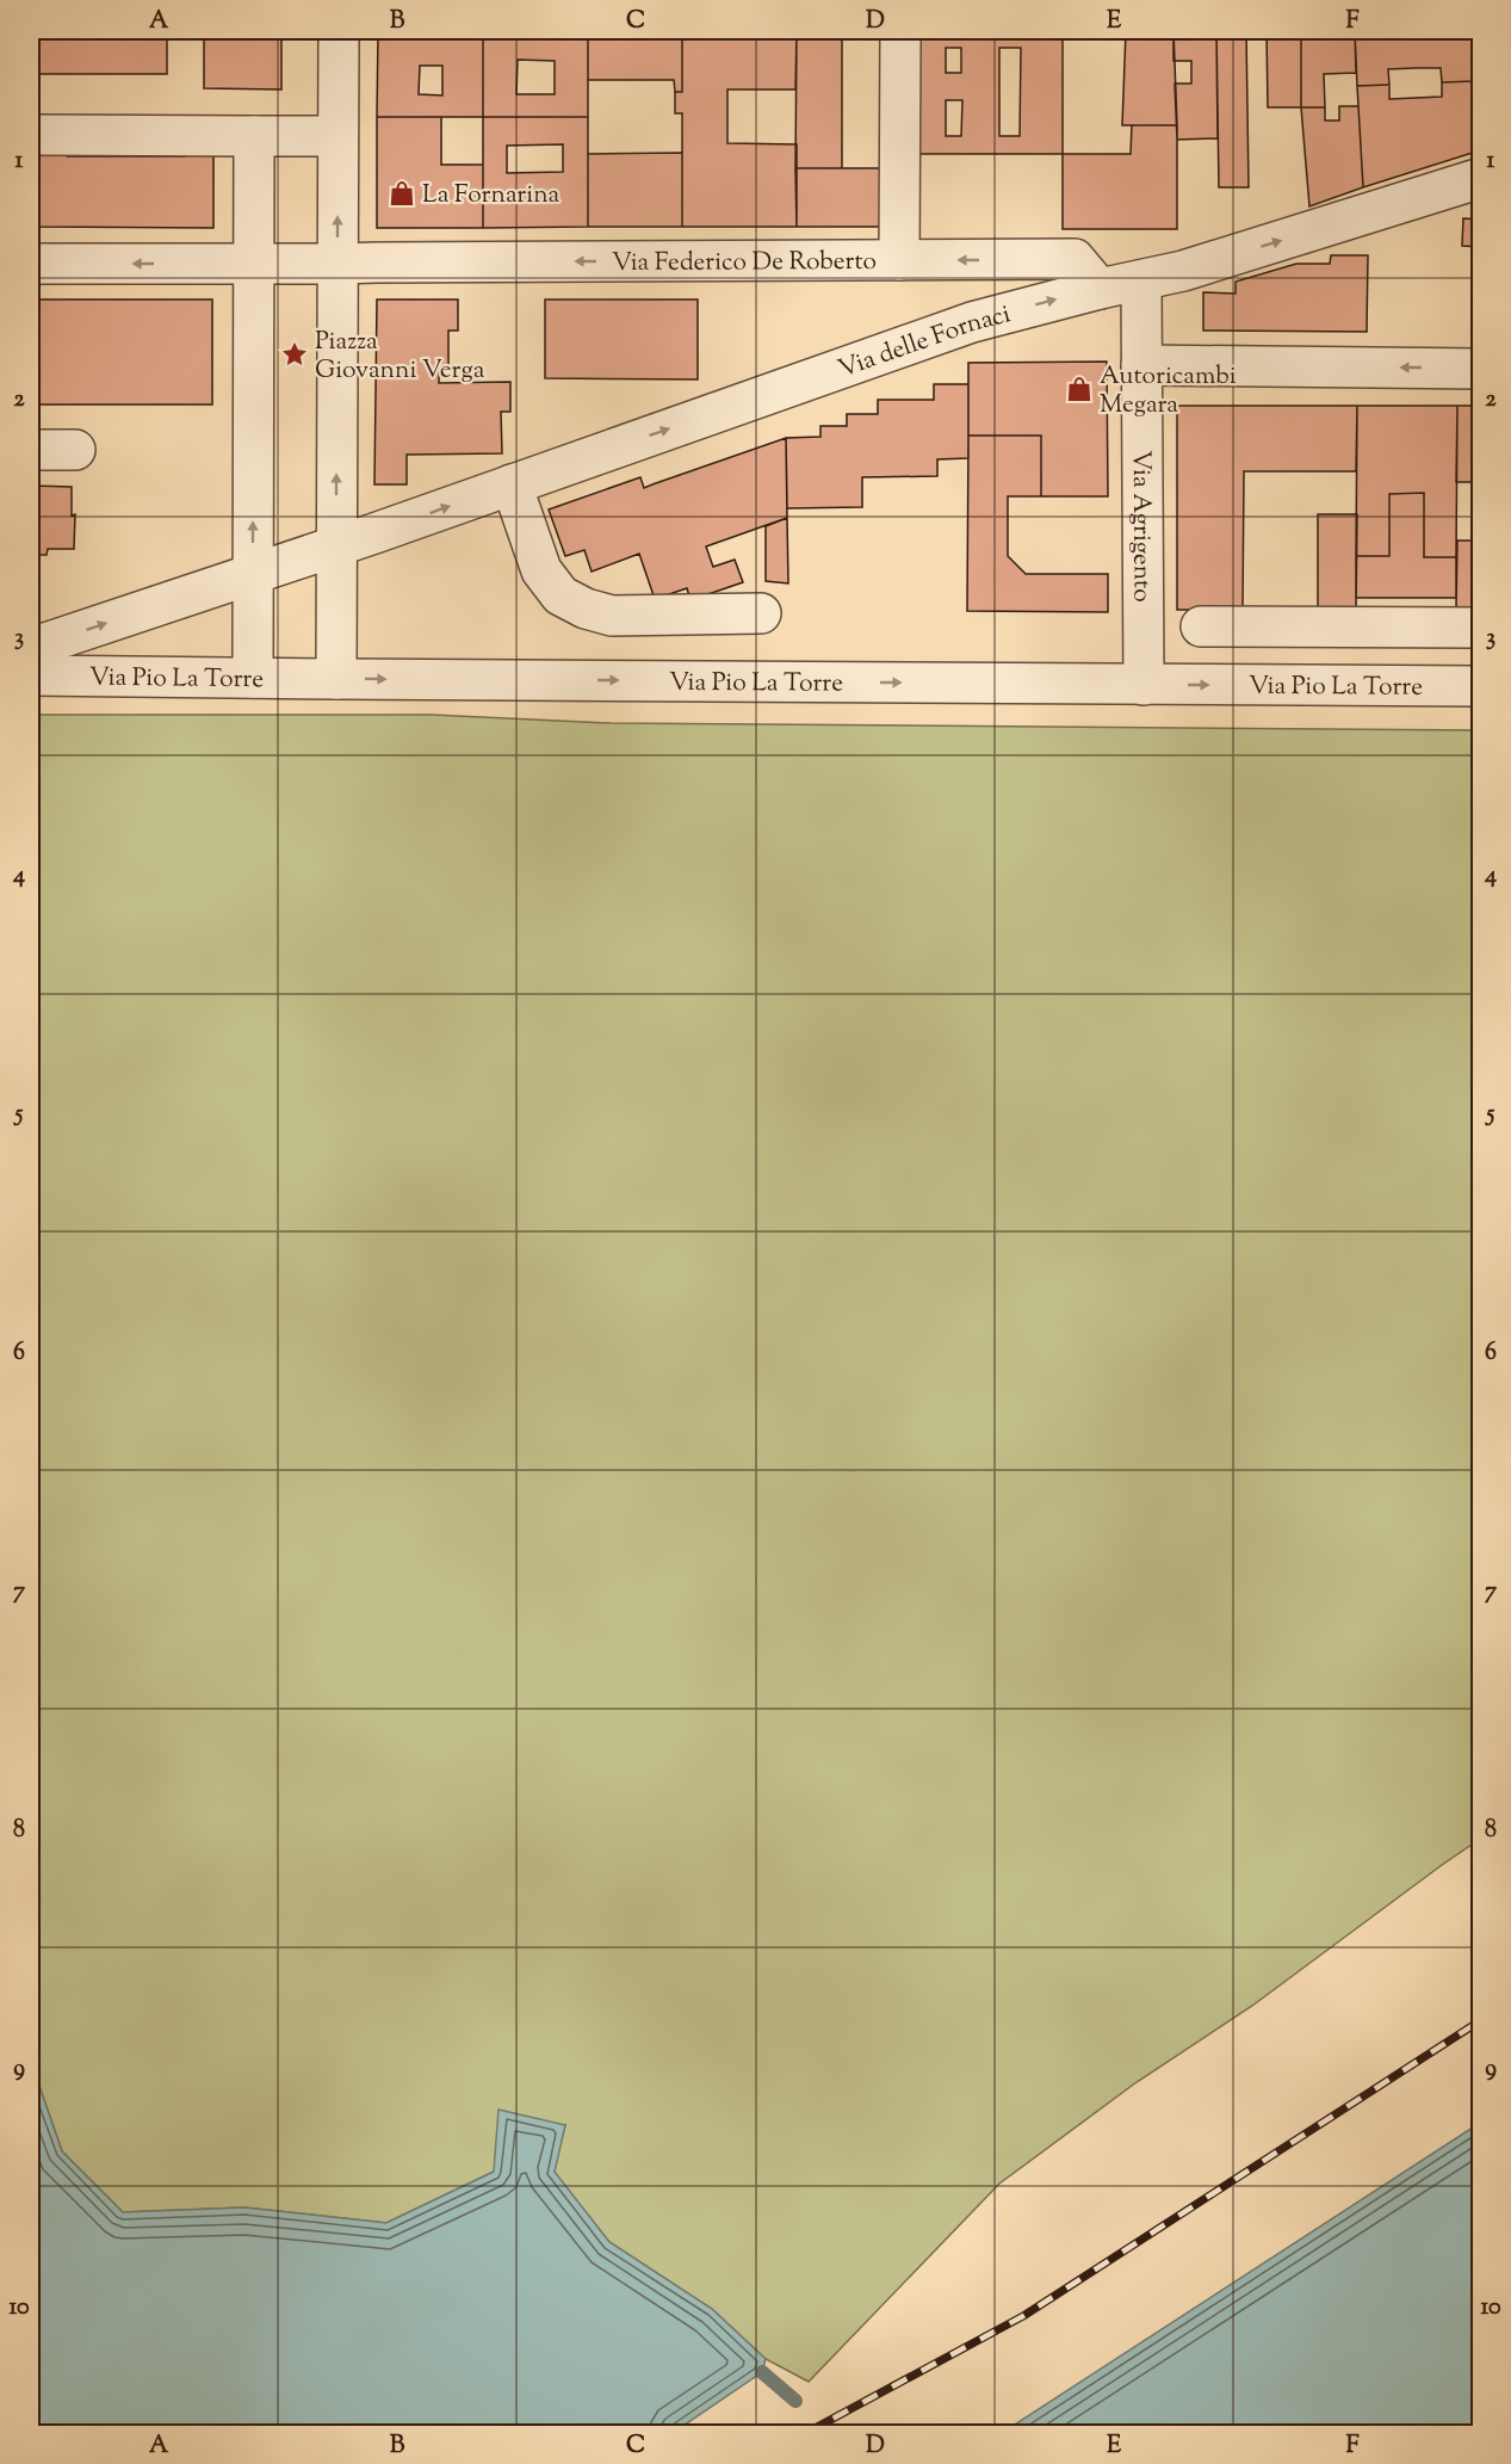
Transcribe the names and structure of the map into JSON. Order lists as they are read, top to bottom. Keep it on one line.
{"streets":{"street":["Via Federico De Roberto","Via delle Fornaci","Via Agrigento","Via Pio La Torre"]},"crossings":[["Via Federico De Roberto","Via delle Fornaci"],["Via delle Fornaci","Via Agrigento"],["Via Agrigento","Via Pio La Torre"]],"one_way":["Via Federico De Roberto","Via delle Fornaci"],"places":{"shop":["La Fornarina","Autoricambi Megara"],"place":["Piazza Giovanni Verga"]},"grid":{"columns":["A","B","C","D","E","F"],"rows":["1","2","3","4","5","6","7","8","9","10"]}}
